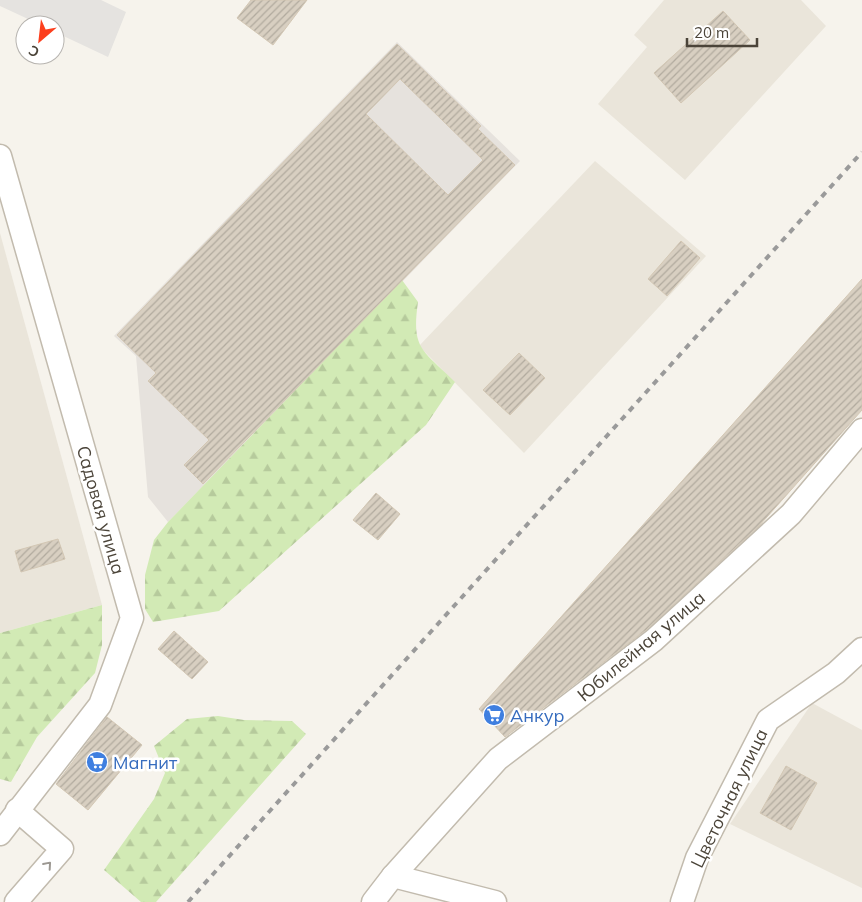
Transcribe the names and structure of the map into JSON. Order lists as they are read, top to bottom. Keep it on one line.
{"streets":{"street":["Садовая улица","Юбилейная улица","Цветочная улица"]},"places":{"supermarket":["Анкур","Магнит"]},"scale_bar":"20 m","north":"bottom left"}
